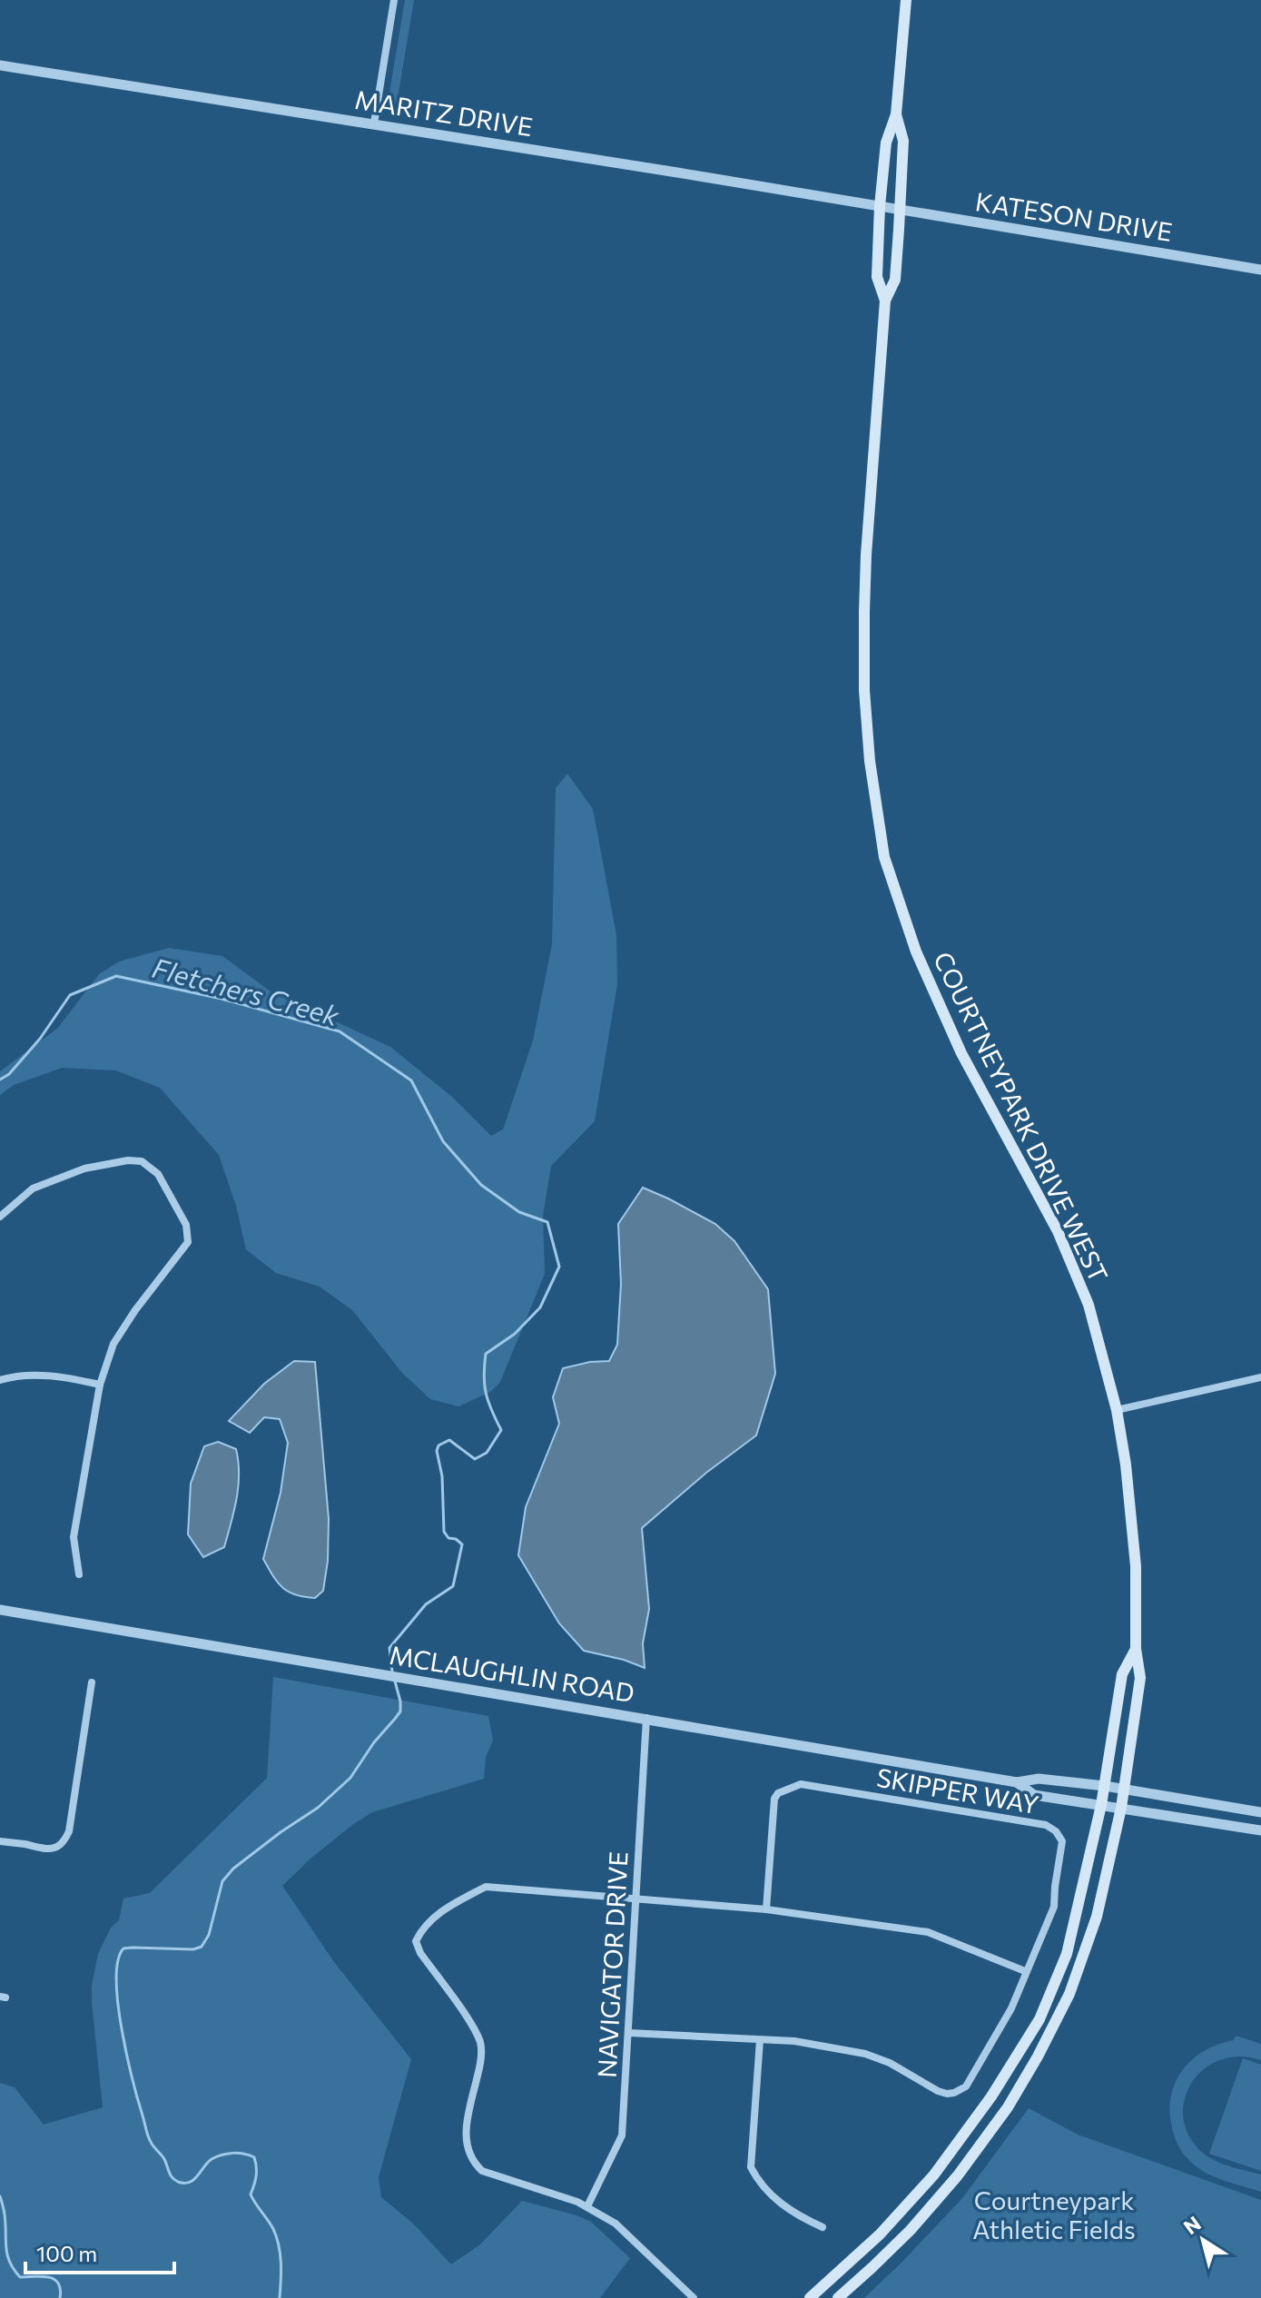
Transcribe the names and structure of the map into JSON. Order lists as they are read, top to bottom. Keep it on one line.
{"streets":{"main road":["COURTNEYPARK DRIVE WEST"],"street":["MARITZ DRIVE","KATESON DRIVE","MCLAUGHLIN ROAD","SKIPPER WAY","NAVIGATOR DRIVE"]},"crossings":[["MARITZ DRIVE","KATESON DRIVE"],["MARITZ DRIVE","COURTNEYPARK DRIVE WEST"],["KATESON DRIVE","COURTNEYPARK DRIVE WEST"],["COURTNEYPARK DRIVE WEST","MCLAUGHLIN ROAD"],["MCLAUGHLIN ROAD","NAVIGATOR DRIVE"],["SKIPPER WAY","NAVIGATOR DRIVE"]],"water":["Fletchers Creek"],"parks":["Courtneypark Athletic Fields"],"scale_bar":"100 m","north":"top left"}
